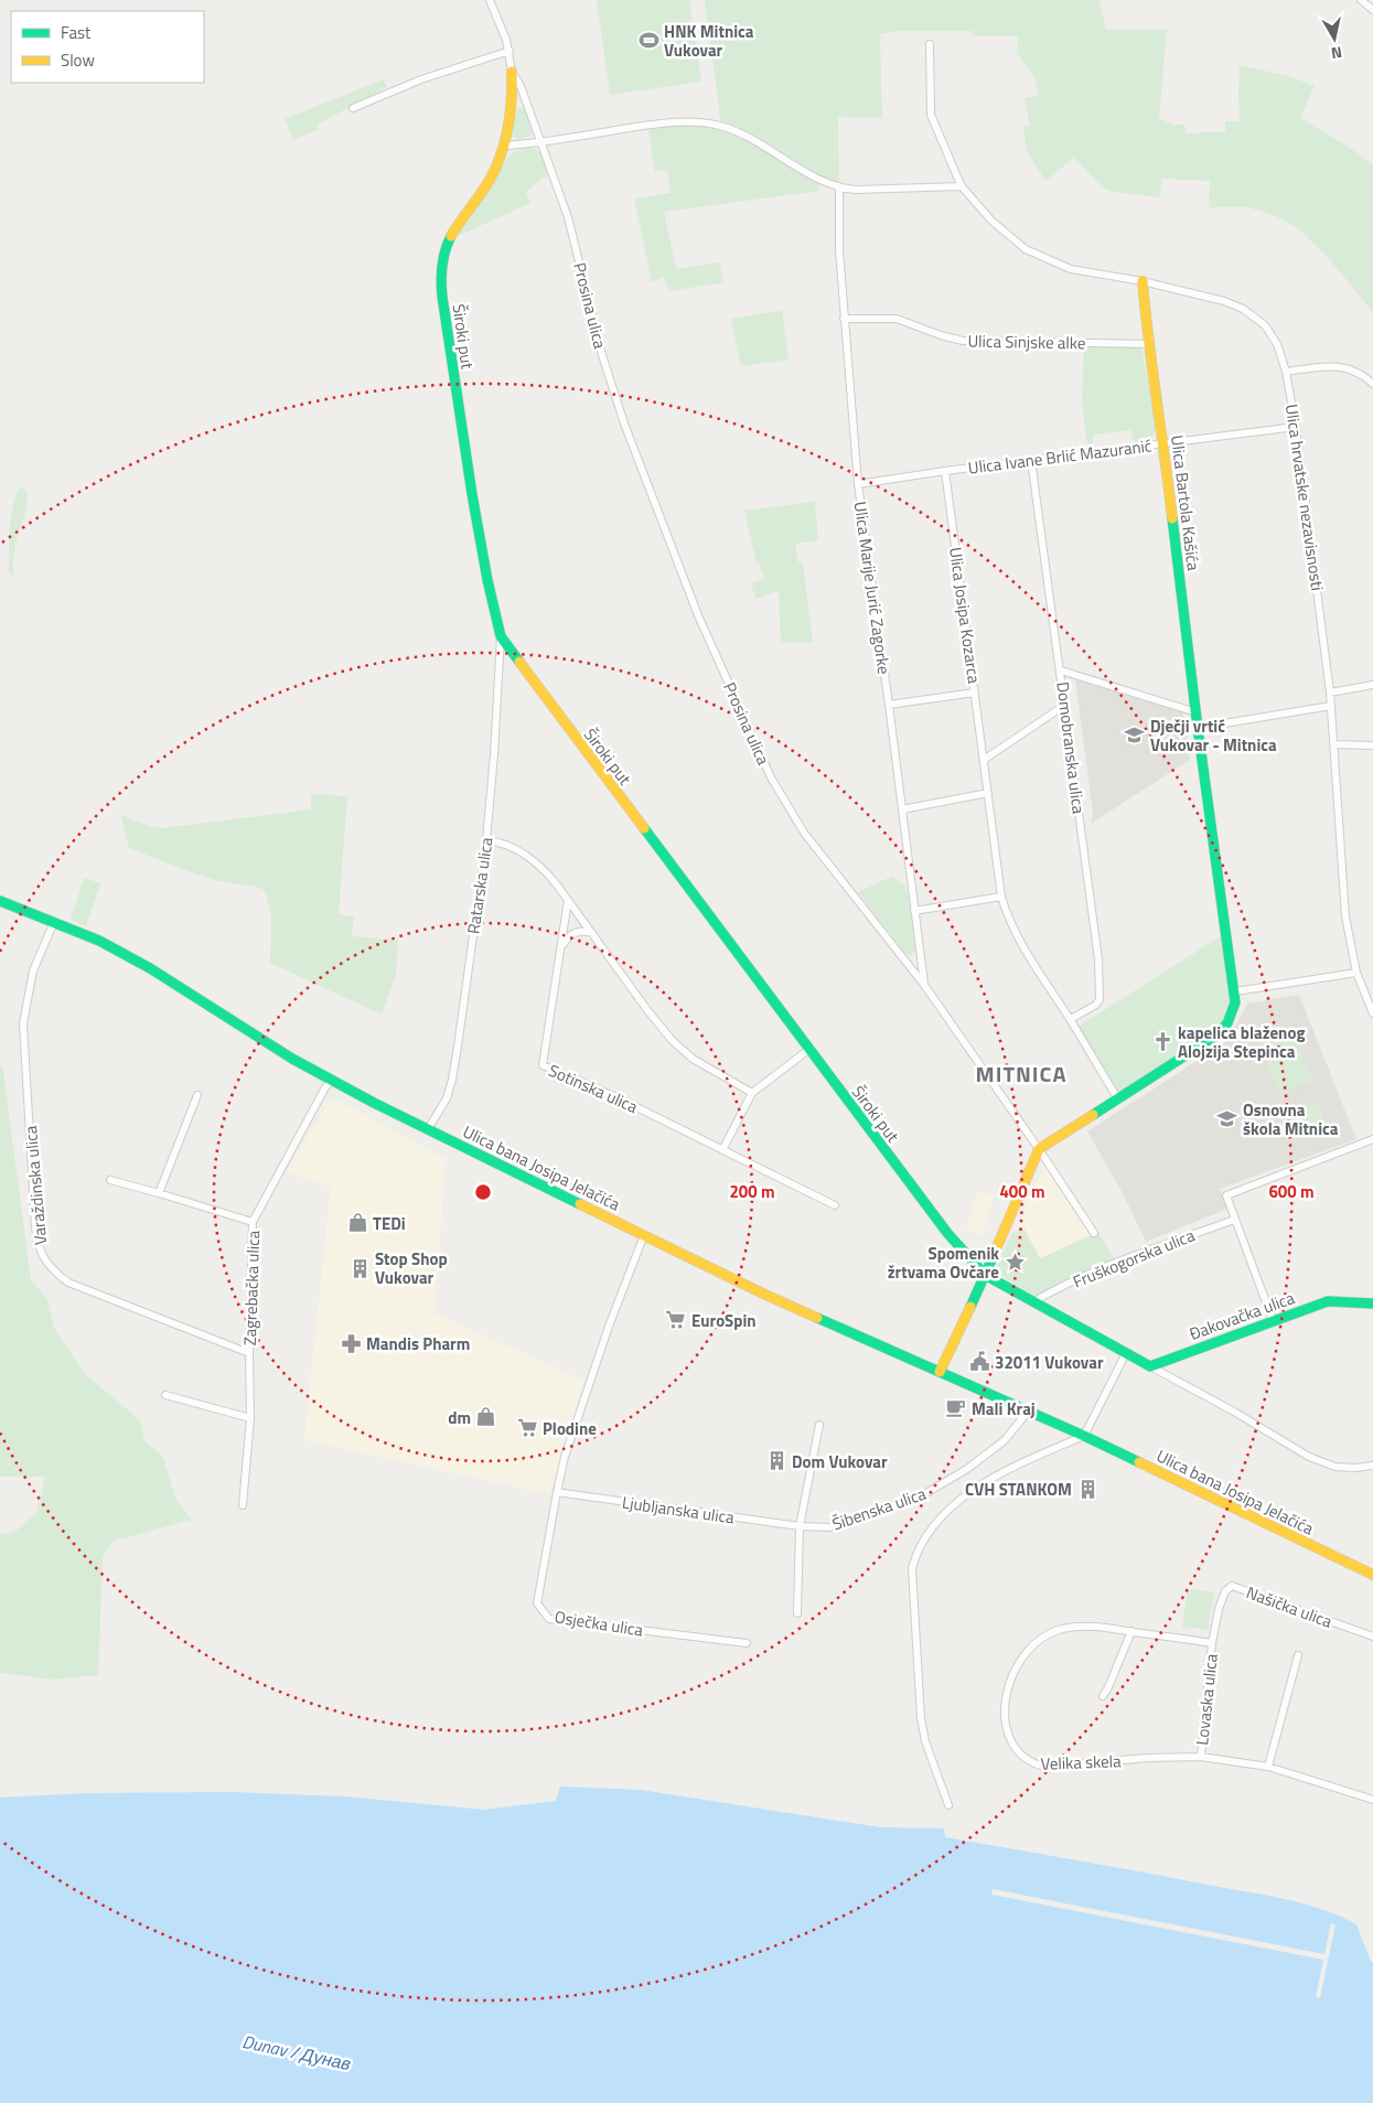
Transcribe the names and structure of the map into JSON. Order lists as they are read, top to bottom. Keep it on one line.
{"streets":{"street":["Prosina ulica","Široki put","Ulica Sinjske alke","Ulica Ivane Brlić Mazuranić","Ulica hrvatske nezavisnosti","Ulica Bartola Kašića","Ulica Marije Jurić Zagorke","Ulica Josipa Kozarca","Domobranska ulica","Ratarska ulica","Sotinska ulica","Ulica bana Josipa Jelačića","Varaždinska ulica","Fruškogorska ulica","Zagrebačka ulica","Đakovačka ulica","Šibenska ulica","Ljubljanska ulica","Našička ulica","Osječka ulica","Lovaska ulica","Velika skela"]},"crossings":[["Prosina ulica","Široki put"],["Prosina ulica","Ulica Bartola Kašića"],["Prosina ulica","Ulica Marije Jurić Zagorke"],["Široki put","Ratarska ulica"],["Ulica Sinjske alke","Ulica Bartola Kašića"],["Ulica Sinjske alke","Ulica Marije Jurić Zagorke"],["Ulica Ivane Brlić Mazuranić","Ulica hrvatske nezavisnosti"],["Ulica Ivane Brlić Mazuranić","Ulica Bartola Kašića"],["Ulica Ivane Brlić Mazuranić","Ulica Marije Jurić Zagorke"],["Ulica Ivane Brlić Mazuranić","Ulica Josipa Kozarca"],["Ulica Ivane Brlić Mazuranić","Domobranska ulica"],["Ulica hrvatske nezavisnosti","Ulica Bartola Kašića"],["Ulica Bartola Kašića","Ulica Josipa Kozarca"],["Ulica Josipa Kozarca","Domobranska ulica"],["Ratarska ulica","Ulica bana Josipa Jelačića"],["Ulica bana Josipa Jelačića","Varaždinska ulica"],["Ulica bana Josipa Jelačića","Zagrebačka ulica"],["Ulica bana Josipa Jelačića","Šibenska ulica"],["Ulica bana Josipa Jelačića","Osječka ulica"],["Varaždinska ulica","Zagrebačka ulica"],["Šibenska ulica","Ljubljanska ulica"],["Ljubljanska ulica","Osječka ulica"],["Našička ulica","Lovaska ulica"],["Našička ulica","Velika skela"],["Lovaska ulica","Velika skela"]],"districts":["MITNICA"],"water":["Dunav / Дунав"],"places":{"sports":["HNK Mitnica Vukovar"],"school or university":["Dječji vrtić Vukovar - Mitnica","Osnovna škola Mitnica"],"church":["kapelica blaženog Alojzija Stepinca"],"shop":["TEDi","dm"],"place":["Spomenik žrtvama Ovčare"],"building":["Stop Shop Vukovar","Dom Vukovar","CVH STANKOM"],"supermarket":["EuroSpin","Plodine"],"pharmacy":["Mandis Pharm"],"public building":["32011 Vukovar"],"cafe":["Mali Kraj"]},"legend":["Fast","Slow"],"north":"bottom","rings":["200 m","400 m","600 m"]}
